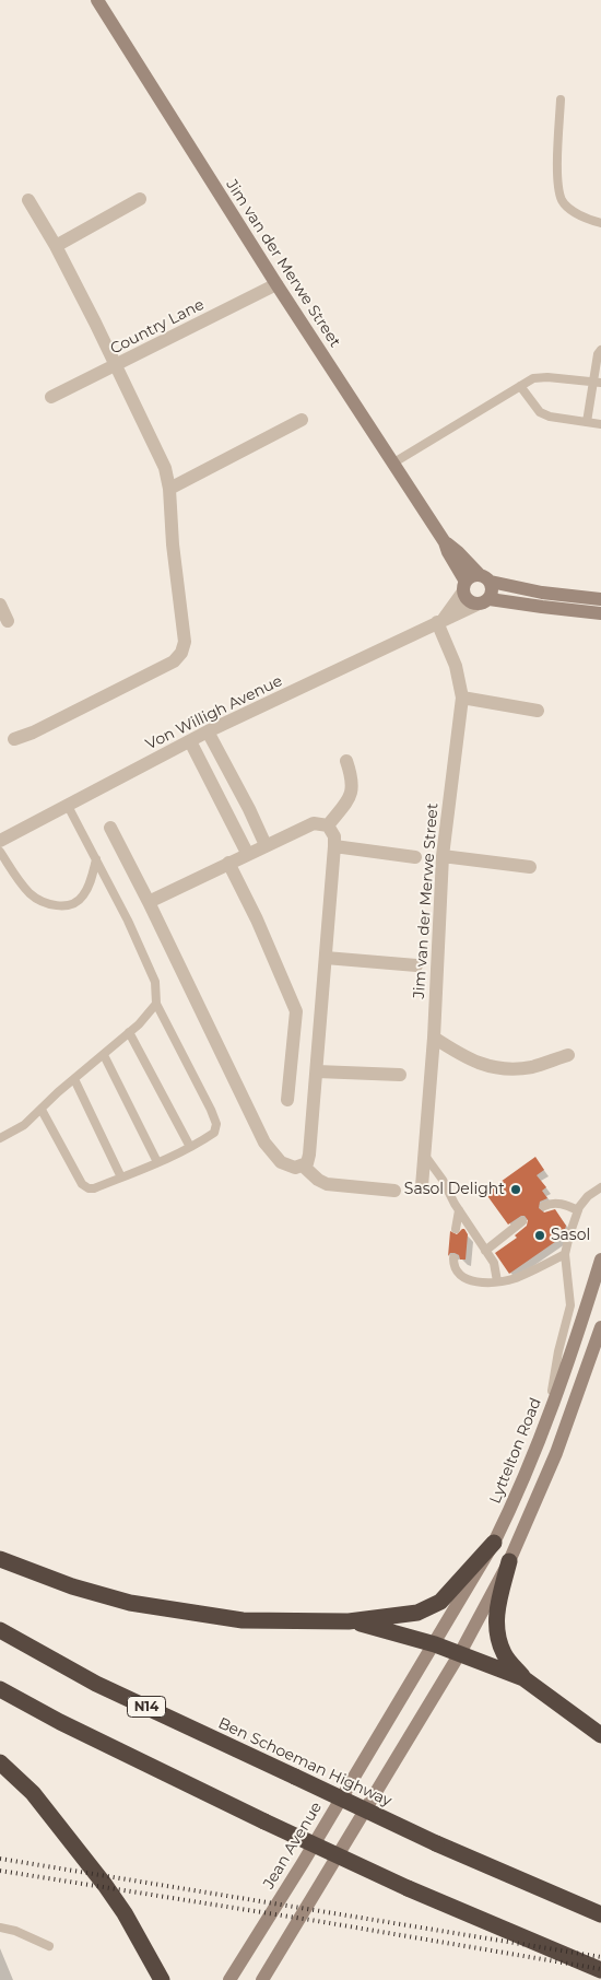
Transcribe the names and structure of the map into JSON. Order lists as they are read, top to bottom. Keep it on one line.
{"streets":{"highway":["N14","Ben Schoeman Highway"],"main road":["Jim van der Merwe Street","Lyttelton Road","Jean Avenue"],"street":["Country Lane","Von Willigh Avenue"]},"crossings":[["Jim van der Merwe Street","Country Lane"],["Jim van der Merwe Street","Von Willigh Avenue"],["Lyttelton Road","Jean Avenue"]],"places":["Sasol Delight","Sasol"]}
